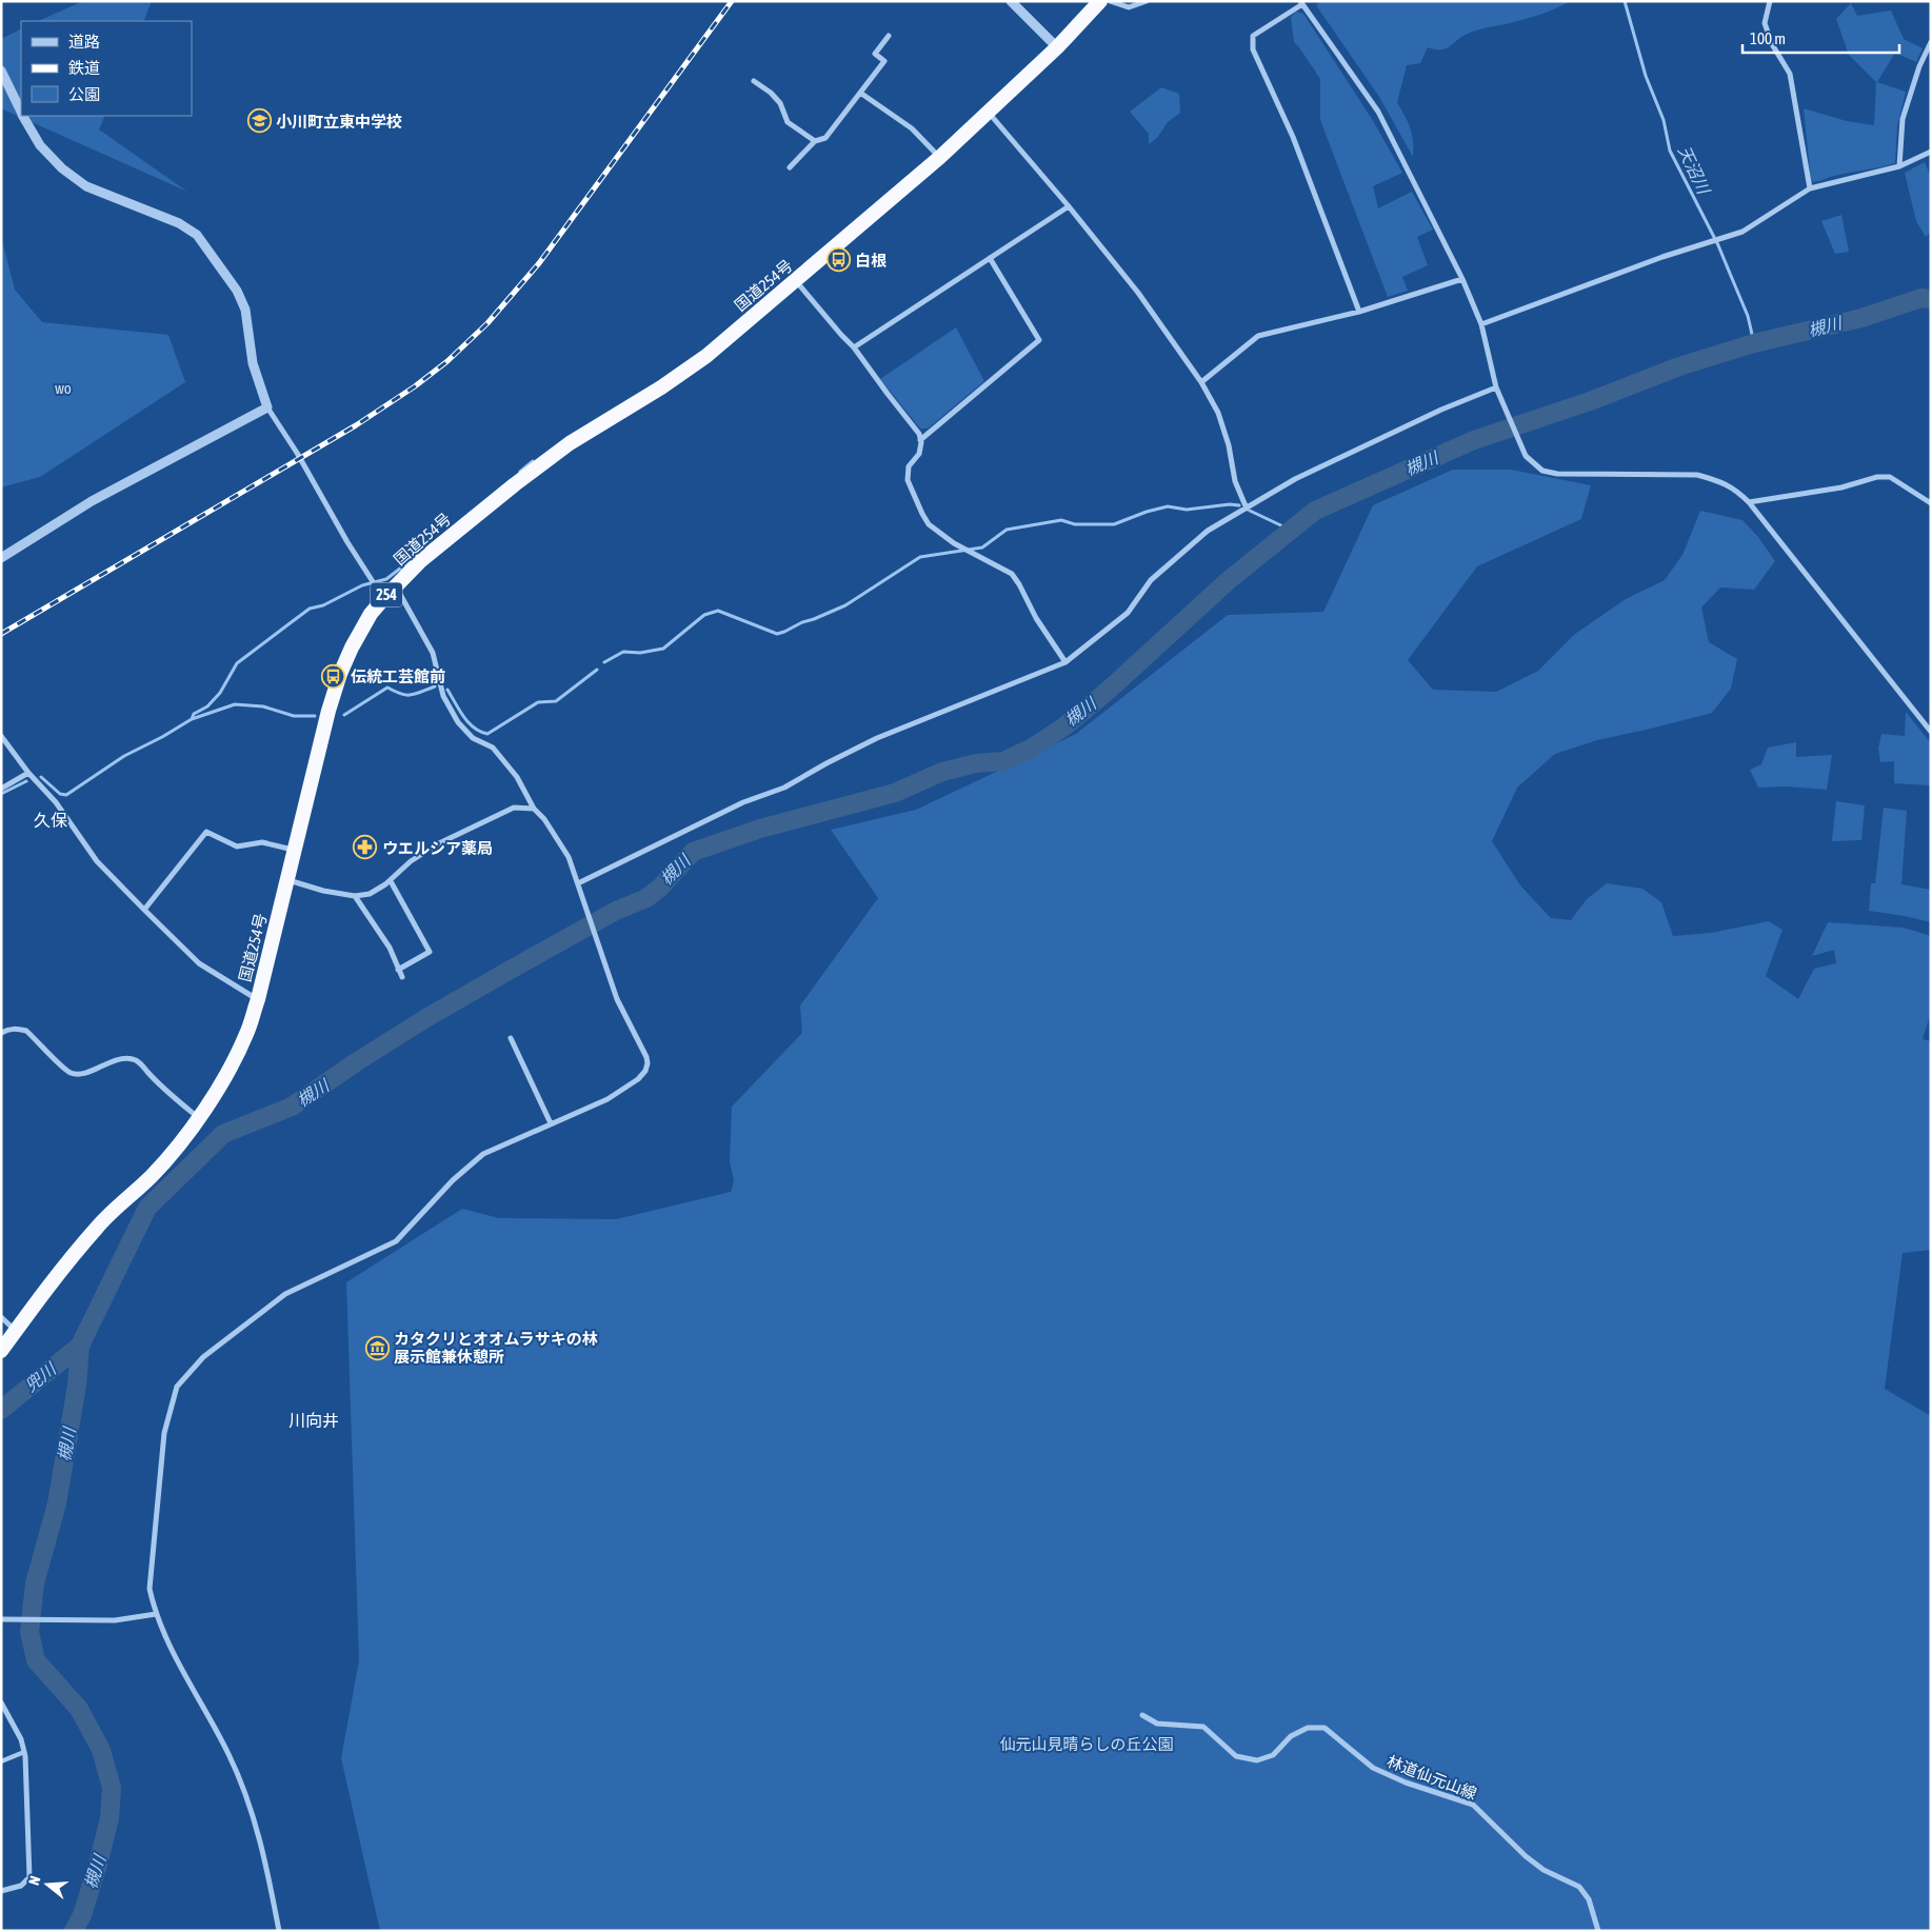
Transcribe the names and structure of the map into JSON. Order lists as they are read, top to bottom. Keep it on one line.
{"streets":{"highway":["国道254号","254"],"street":["林道仙元山線"]},"districts":["久保","川向井"],"water":["天沼川","槻川","兜川"],"parks":["wo","仙元山見晴らしの丘公園"],"places":{"school or university":["小川町立東中学校"],"bus stop":["白根","伝統工芸館前"],"pharmacy":["ウエルシア薬局"],"museum":["カタクリとオオムラサキの林 展示館兼休憩所"]},"legend":["道路","鉄道","公園"],"scale_bar":"100 m","north":"left"}
